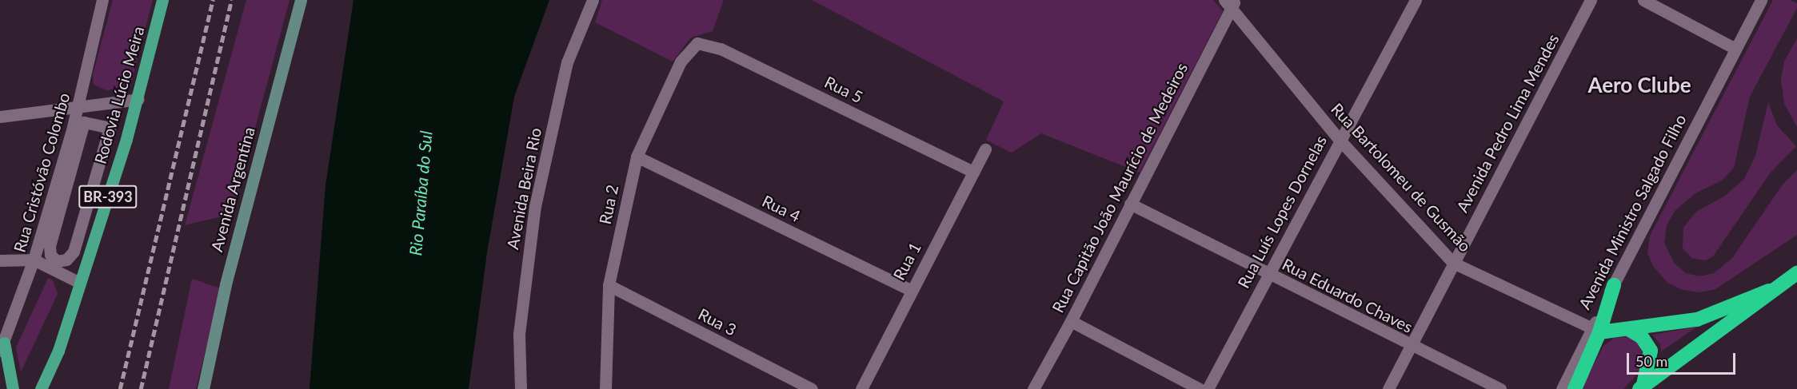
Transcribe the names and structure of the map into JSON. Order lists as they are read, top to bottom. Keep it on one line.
{"streets":{"main road":["Rodovia Lúcio Meira","BR-393"],"street":["Rua 5","Avenida Pedro Lima Mendes","Rua Cristóvão Colombo","Rua Bartolomeu de Gusmão","Rua Capitão João Maurício de Medeiros","Avenida Beira Rio","Avenida Argentina","Rua 2","Rua 4","Rua Luís Lopes Dornelas","Avenida Ministro Salgado Filho","Rua 1","Rua Eduardo Chaves","Rua 3"]},"crossings":[["Rua 5","Rua 2"],["Rua 5","Rua 1"],["Avenida Pedro Lima Mendes","Rua Bartolomeu de Gusmão"],["Avenida Pedro Lima Mendes","Rua Eduardo Chaves"],["Rua Bartolomeu de Gusmão","Rua Capitão João Maurício de Medeiros"],["Rua Bartolomeu de Gusmão","Rua Luís Lopes Dornelas"],["Rua Bartolomeu de Gusmão","Avenida Ministro Salgado Filho"],["Rua Capitão João Maurício de Medeiros","Rua Eduardo Chaves"],["Rua 2","Rua 4"],["Rua 2","Rua 3"],["Rua 4","Rua 1"],["Rua Luís Lopes Dornelas","Rua Eduardo Chaves"]],"districts":["Aero Clube"],"water":["Rio Paraíba do Sul"],"scale_bar":"50 m"}
